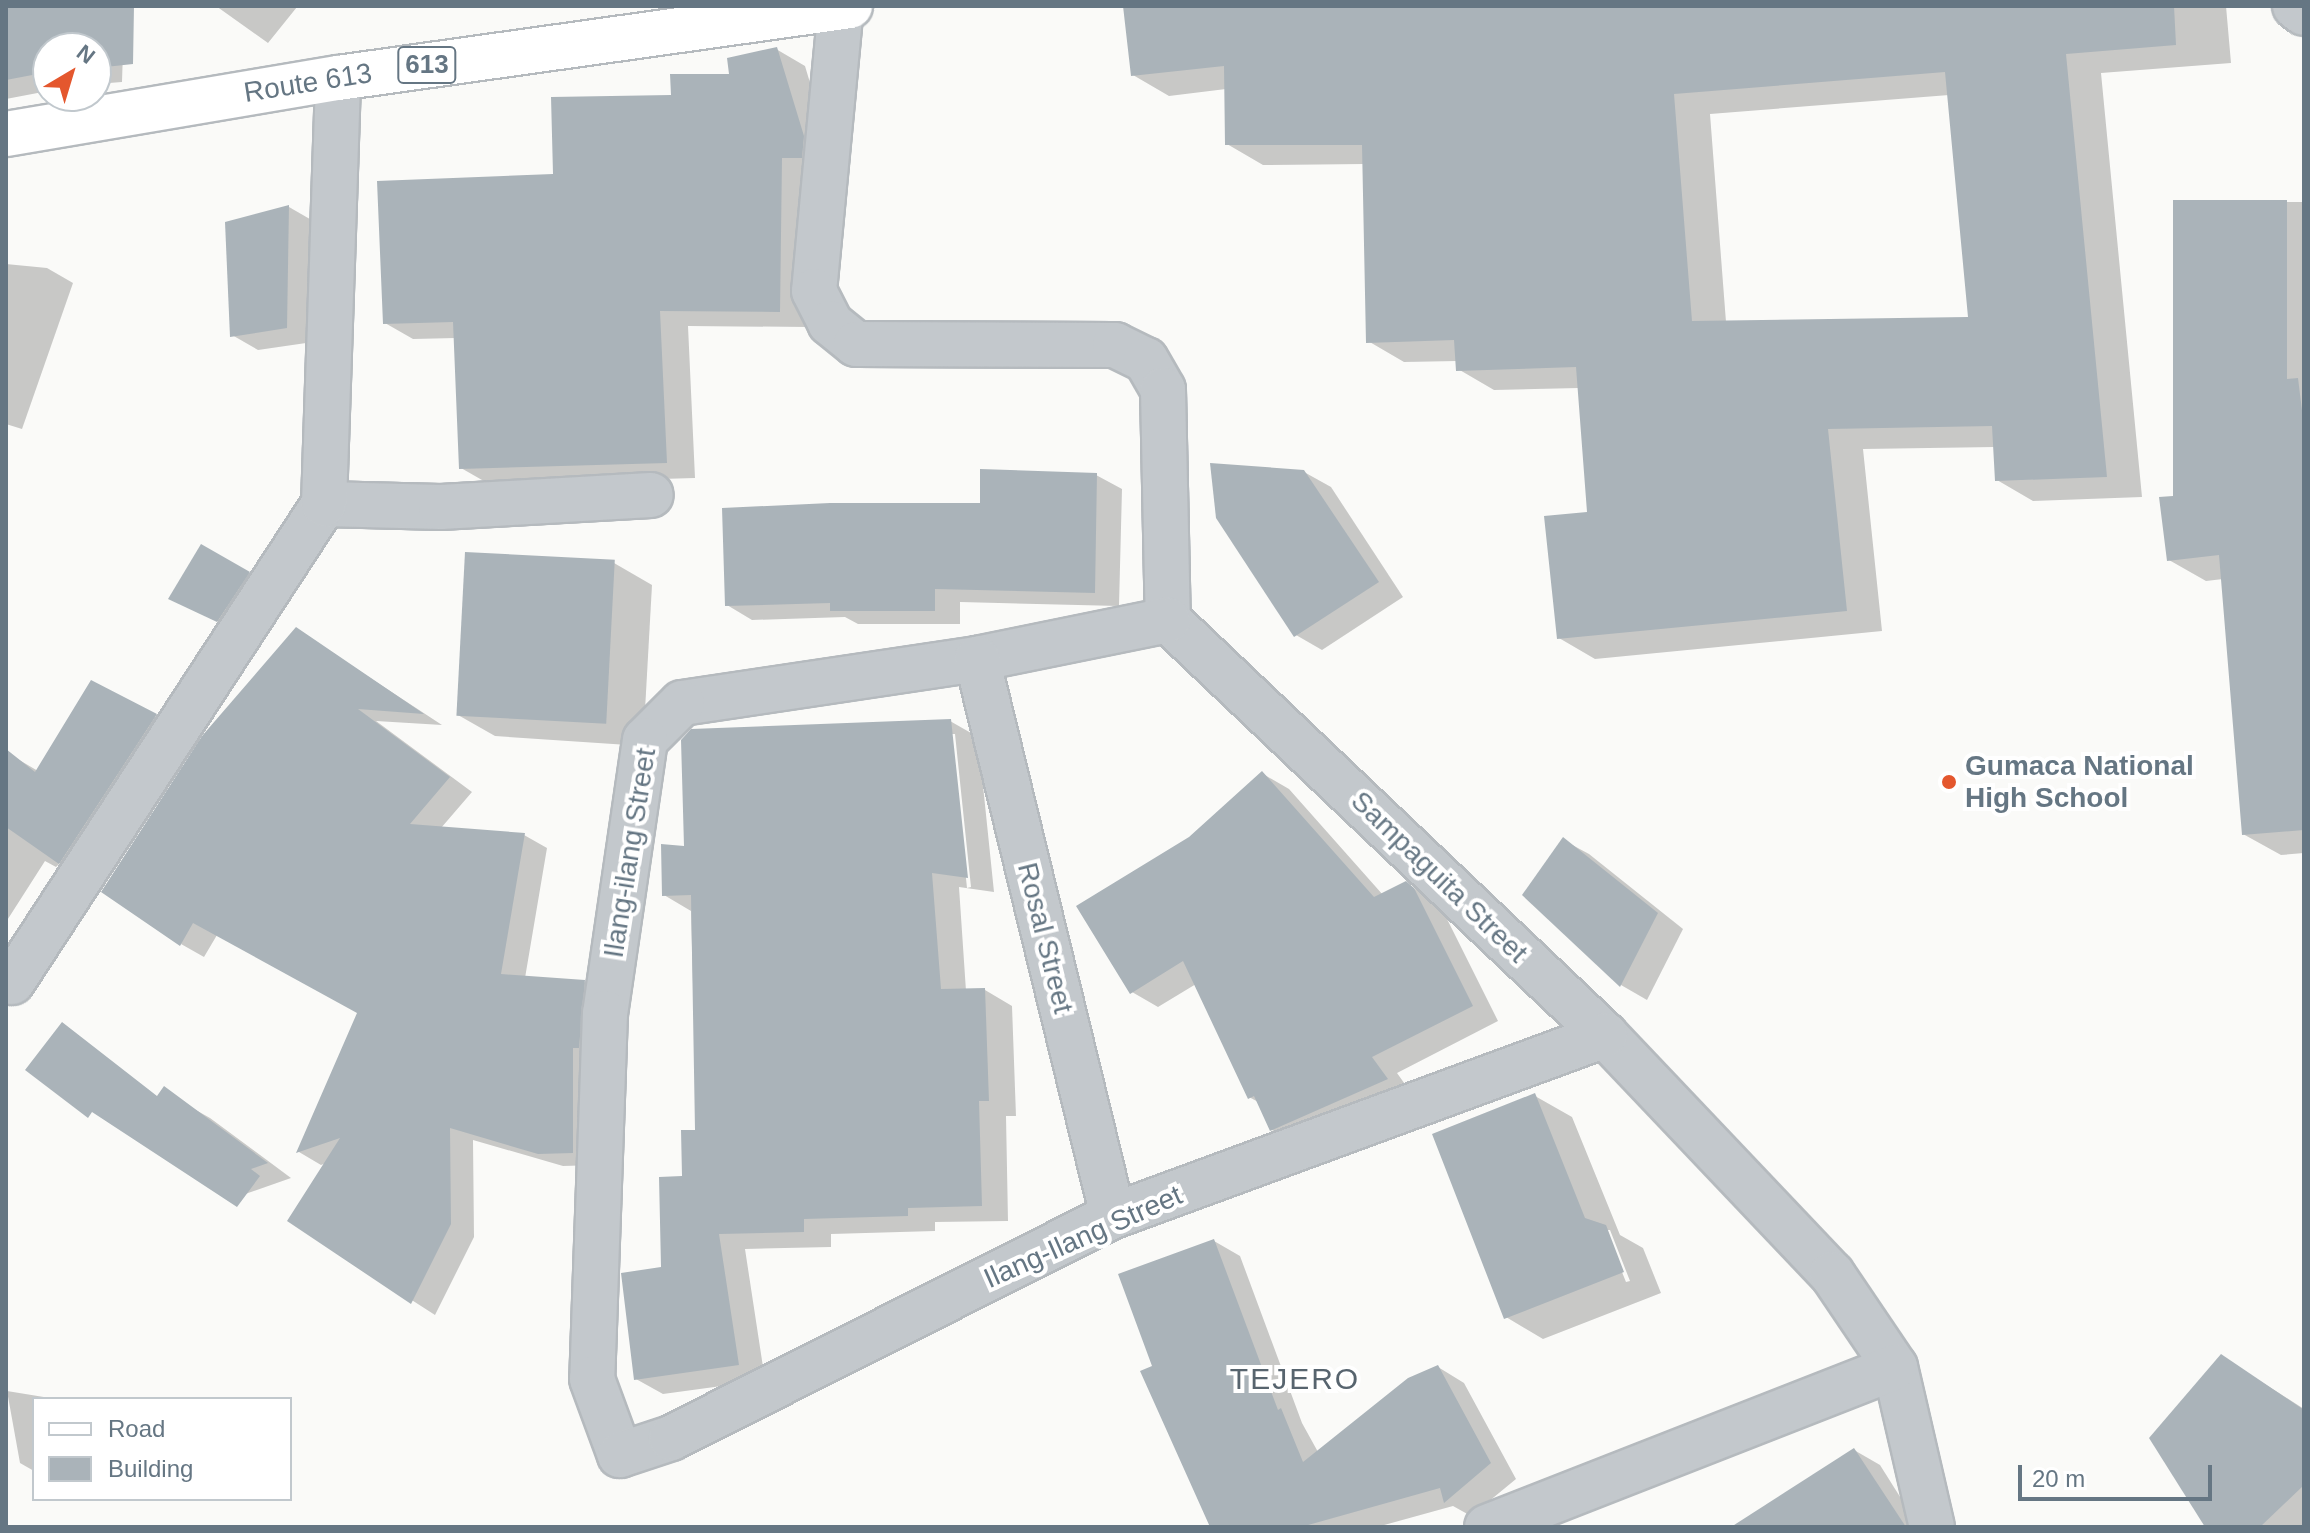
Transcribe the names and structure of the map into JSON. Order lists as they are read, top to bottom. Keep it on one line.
{"streets":{"main road":["613","Route 613"],"street":["Ilang-ilang Street","Sampaguita Street","Rosal Street","Ilang-Ilang Street"]},"crossings":[["Ilang-ilang Street","Sampaguita Street"],["Ilang-ilang Street","Rosal Street"],["Ilang-ilang Street","Ilang-Ilang Street"],["Sampaguita Street","Ilang-Ilang Street"],["Rosal Street","Ilang-Ilang Street"]],"districts":["TEJERO"],"places":["Gumaca National High School"],"legend":["Road","Building"],"scale_bar":"20 m","north":"top right"}
